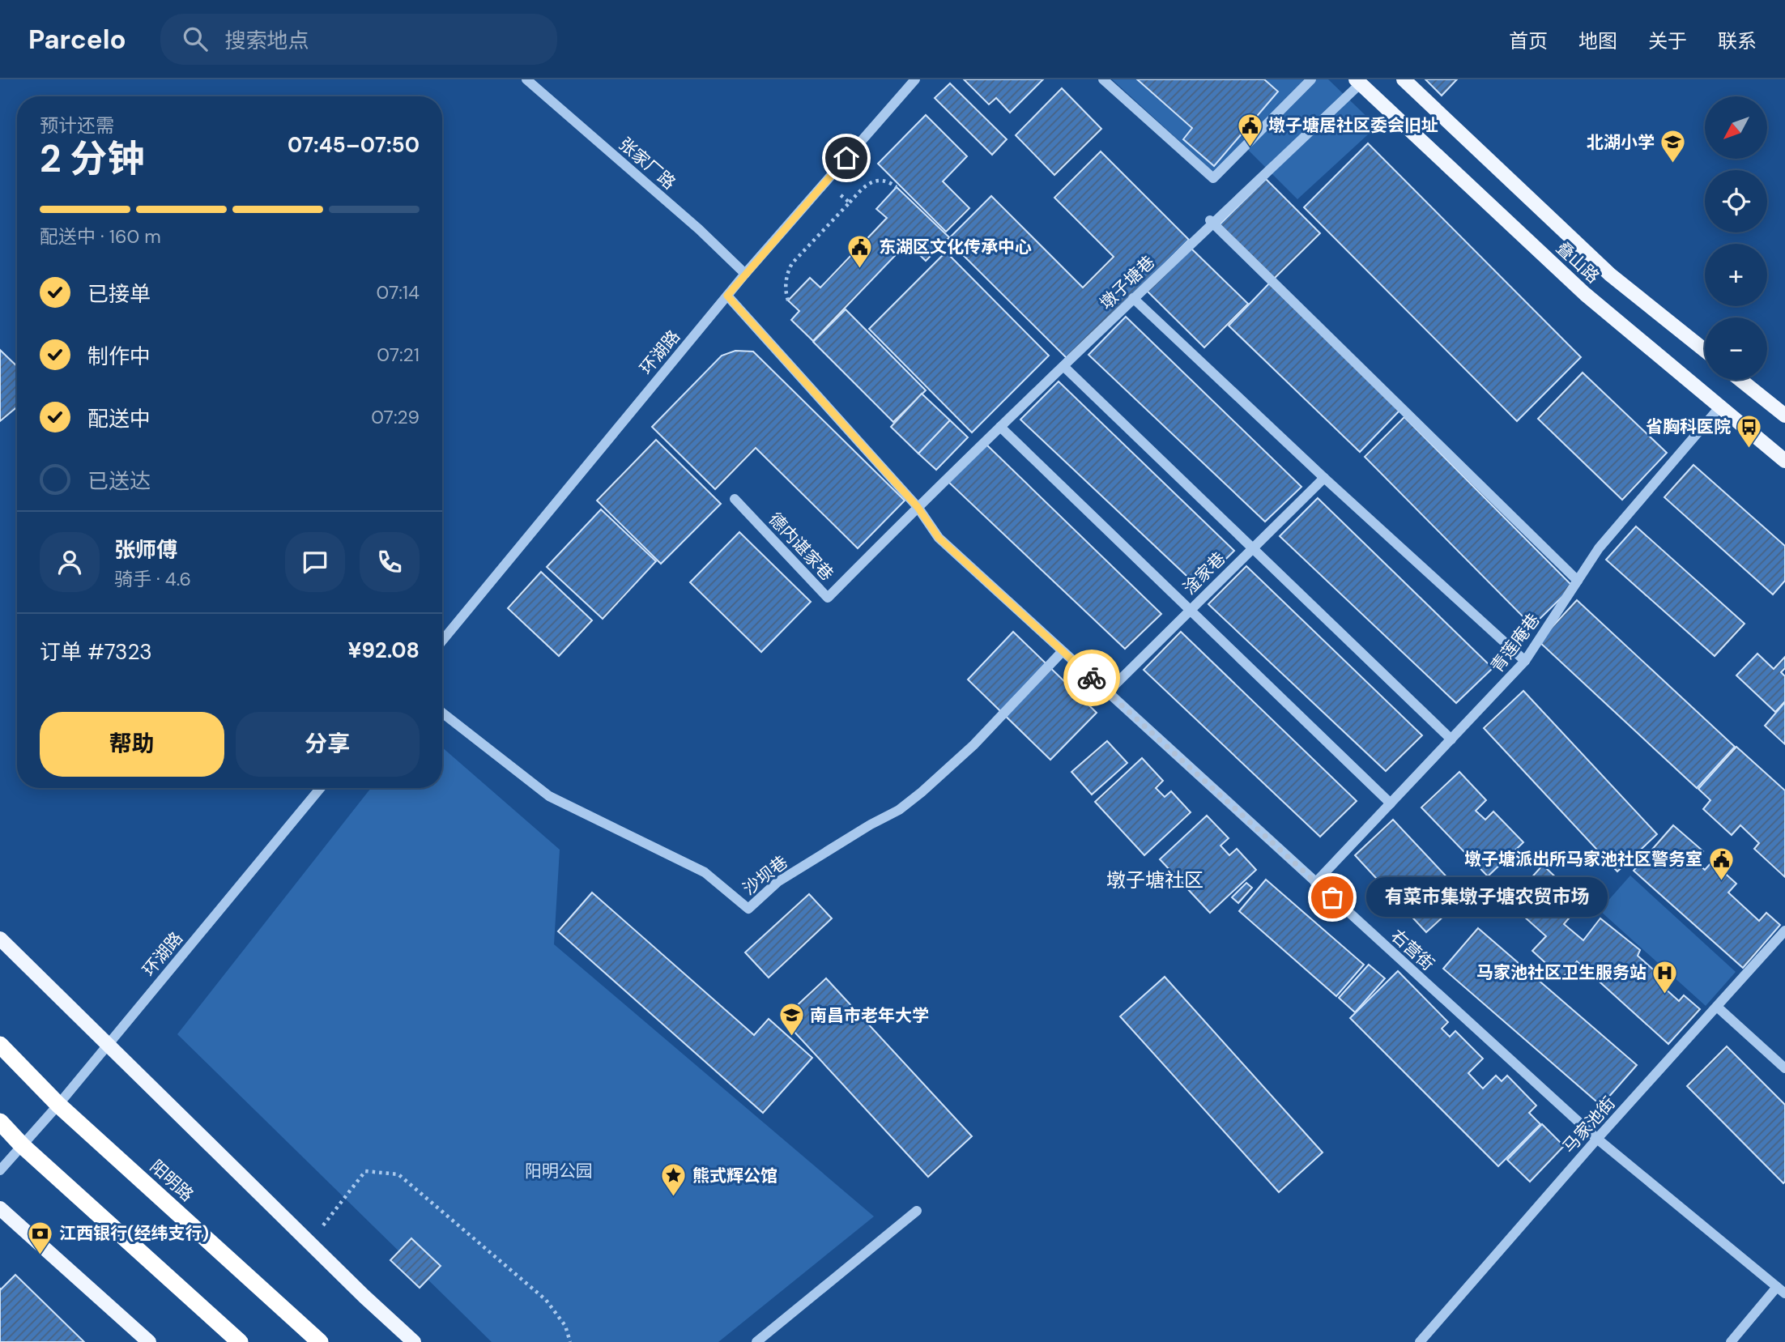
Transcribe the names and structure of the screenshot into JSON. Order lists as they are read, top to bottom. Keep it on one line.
{"streets":{"highway":["阳明路"],"main road":["叠山路"],"street":["张家厂路","墩子塘巷","环湖路","德内谌家巷","淦家巷","青莲庵巷","沙坝巷","右营街","马家池街"]},"crossings":[["张家厂路","环湖路"],["叠山路","墩子塘巷"],["叠山路","青莲庵巷"],["墩子塘巷","德内谌家巷"],["墩子塘巷","右营街"],["环湖路","右营街"],["环湖路","阳明路"],["德内谌家巷","右营街"],["淦家巷","右营街"],["青莲庵巷","右营街"],["沙坝巷","右营街"],["右营街","马家池街"]],"districts":["墩子塘社区"],"parks":["阳明公园"],"places":{"public building":["墩子塘居社区委会旧址","东湖区文化传承中心","墩子塘派出所马家池社区警务室"],"school or university":["北湖小学","南昌市老年大学"],"bus stop":["省胸科医院"],"other":["有菜市集墩子塘农贸市场"],"hospital":["马家池社区卫生服务站"],"place":["熊式辉公馆"],"bank":["江西银行(经纬支行)"]},"north":"bottom left","page":{"header":"Parcelo","search":"搜索地点","nav":["首页","地图","关于","联系"],"map_buttons":["+","−"],"heading":["2 分钟","预计还需","07:45–07:50"],"panel":["张师傅","骑手 · 4.6","订单 #7323","¥92.08"],"bar":"配送中 · 160 m","list":[["已接单","07:14"],["制作中","07:21"],["配送中","07:29"],"已送达"],"buttons":["帮助","分享"],"bubble":"有菜市集墩子塘农贸市场"}}
